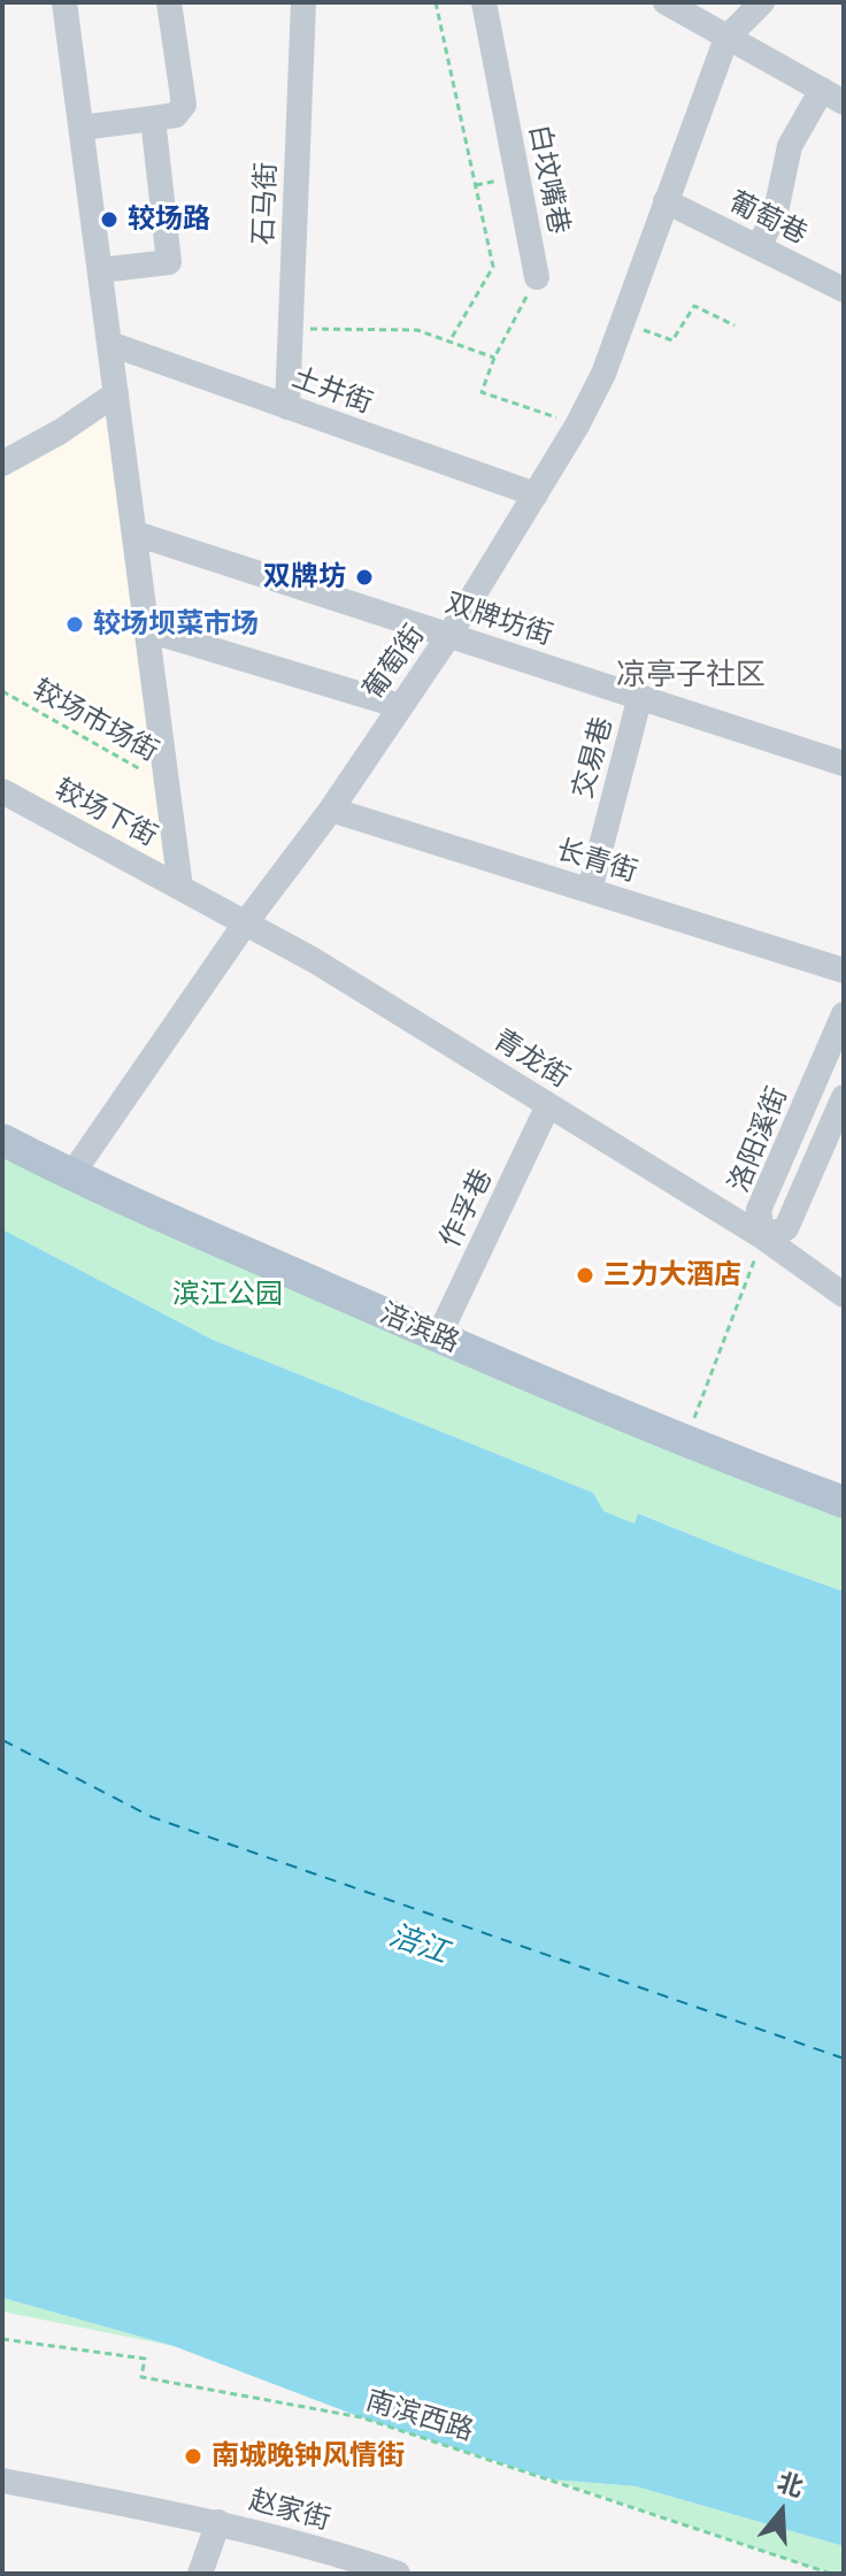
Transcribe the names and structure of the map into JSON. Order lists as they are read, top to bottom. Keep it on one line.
{"streets":{"main road":["涪滨路"],"street":["白坟嘴巷","石马街","葡萄巷","土井街","双牌坊街","葡萄街","交易巷","较场下街","长青街","青龙街","洛阳溪街","作孚巷","赵家街"],"path":["较场市场街","南滨西路"]},"crossings":[["白坟嘴巷","葡萄街"],["石马街","土井街"],["葡萄巷","葡萄街"],["土井街","葡萄街"],["双牌坊街","葡萄街"],["双牌坊街","交易巷"],["葡萄街","长青街"],["葡萄街","青龙街"],["葡萄街","涪滨路"],["交易巷","长青街"],["较场下街","青龙街"],["青龙街","洛阳溪街"],["青龙街","作孚巷"],["作孚巷","涪滨路"]],"districts":["凉亭子社区"],"water":["涪江"],"parks":["滨江公园"],"places":["较场路","双牌坊","较场坝菜市场","三力大酒店","南城晚钟风情街"],"north":"top"}
